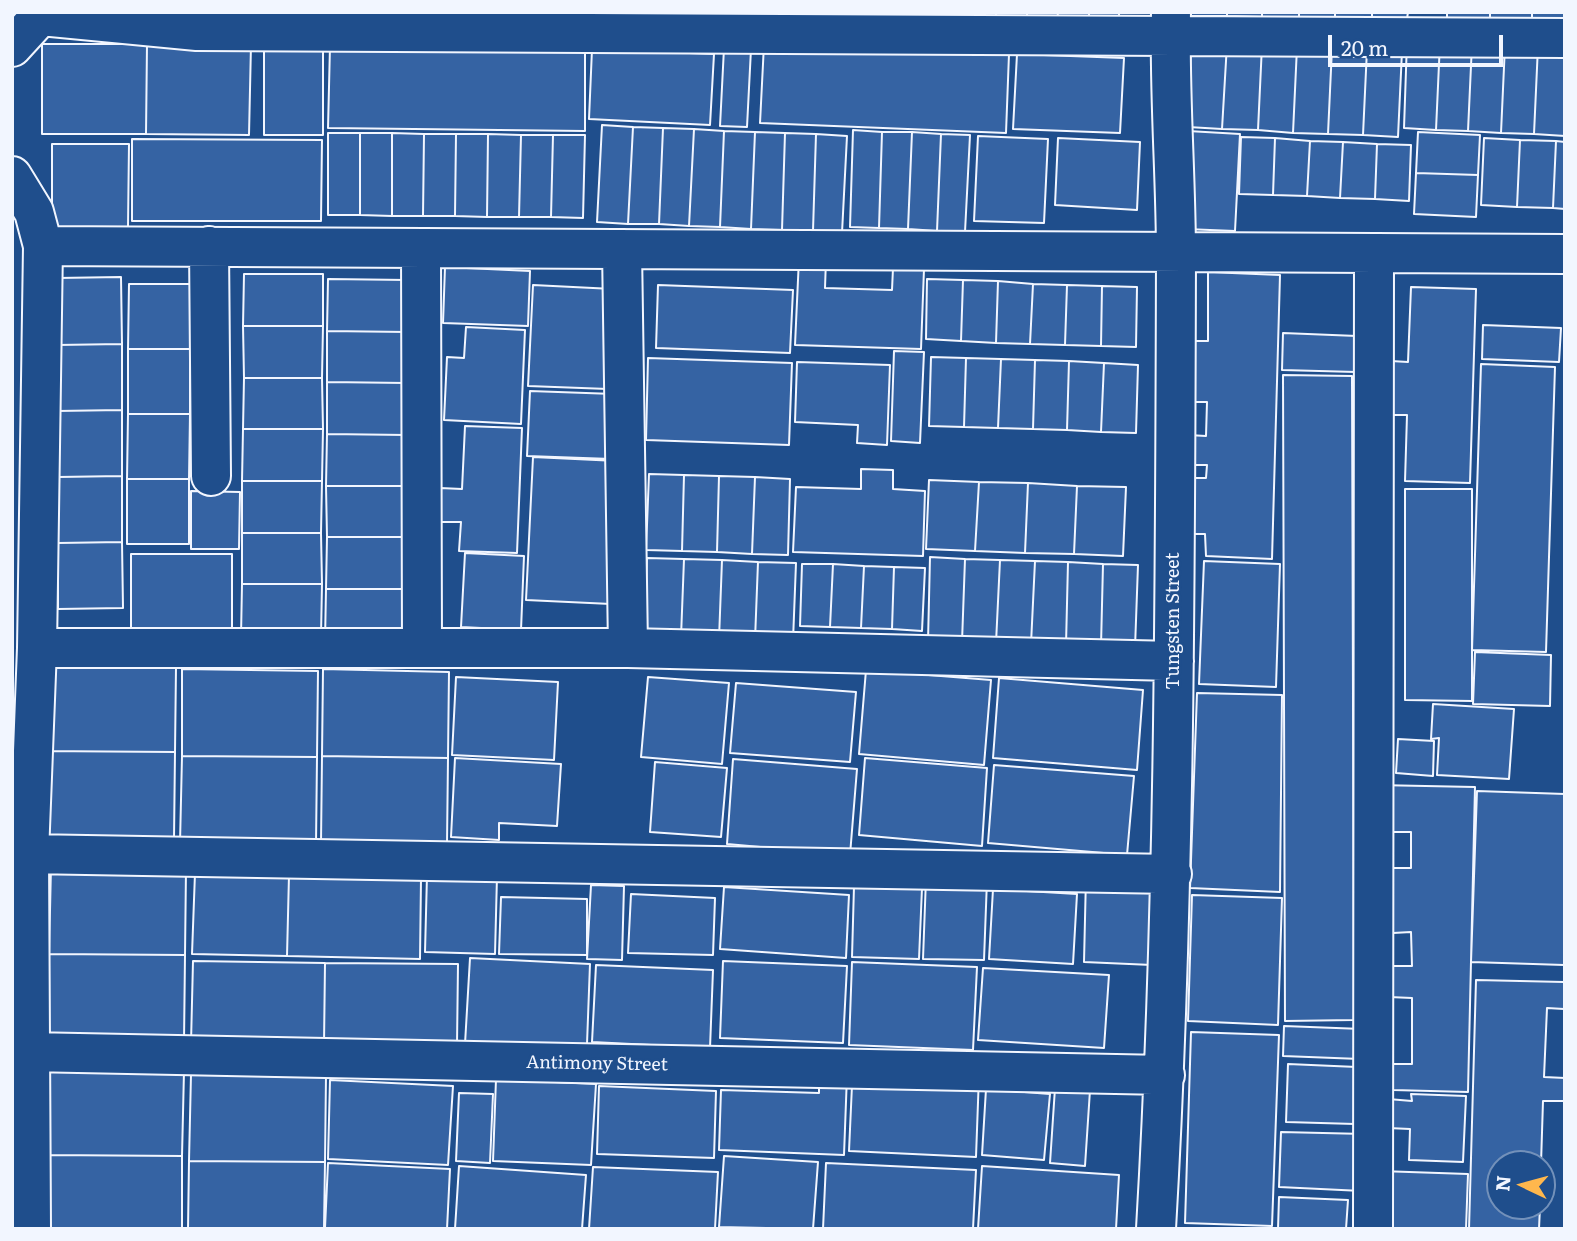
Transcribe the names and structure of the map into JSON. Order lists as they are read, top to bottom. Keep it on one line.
{"streets":{"street":["Tungsten Street","Antimony Street"]},"crossings":[["Tungsten Street","Antimony Street"]],"scale_bar":"20 m","north":"left"}
